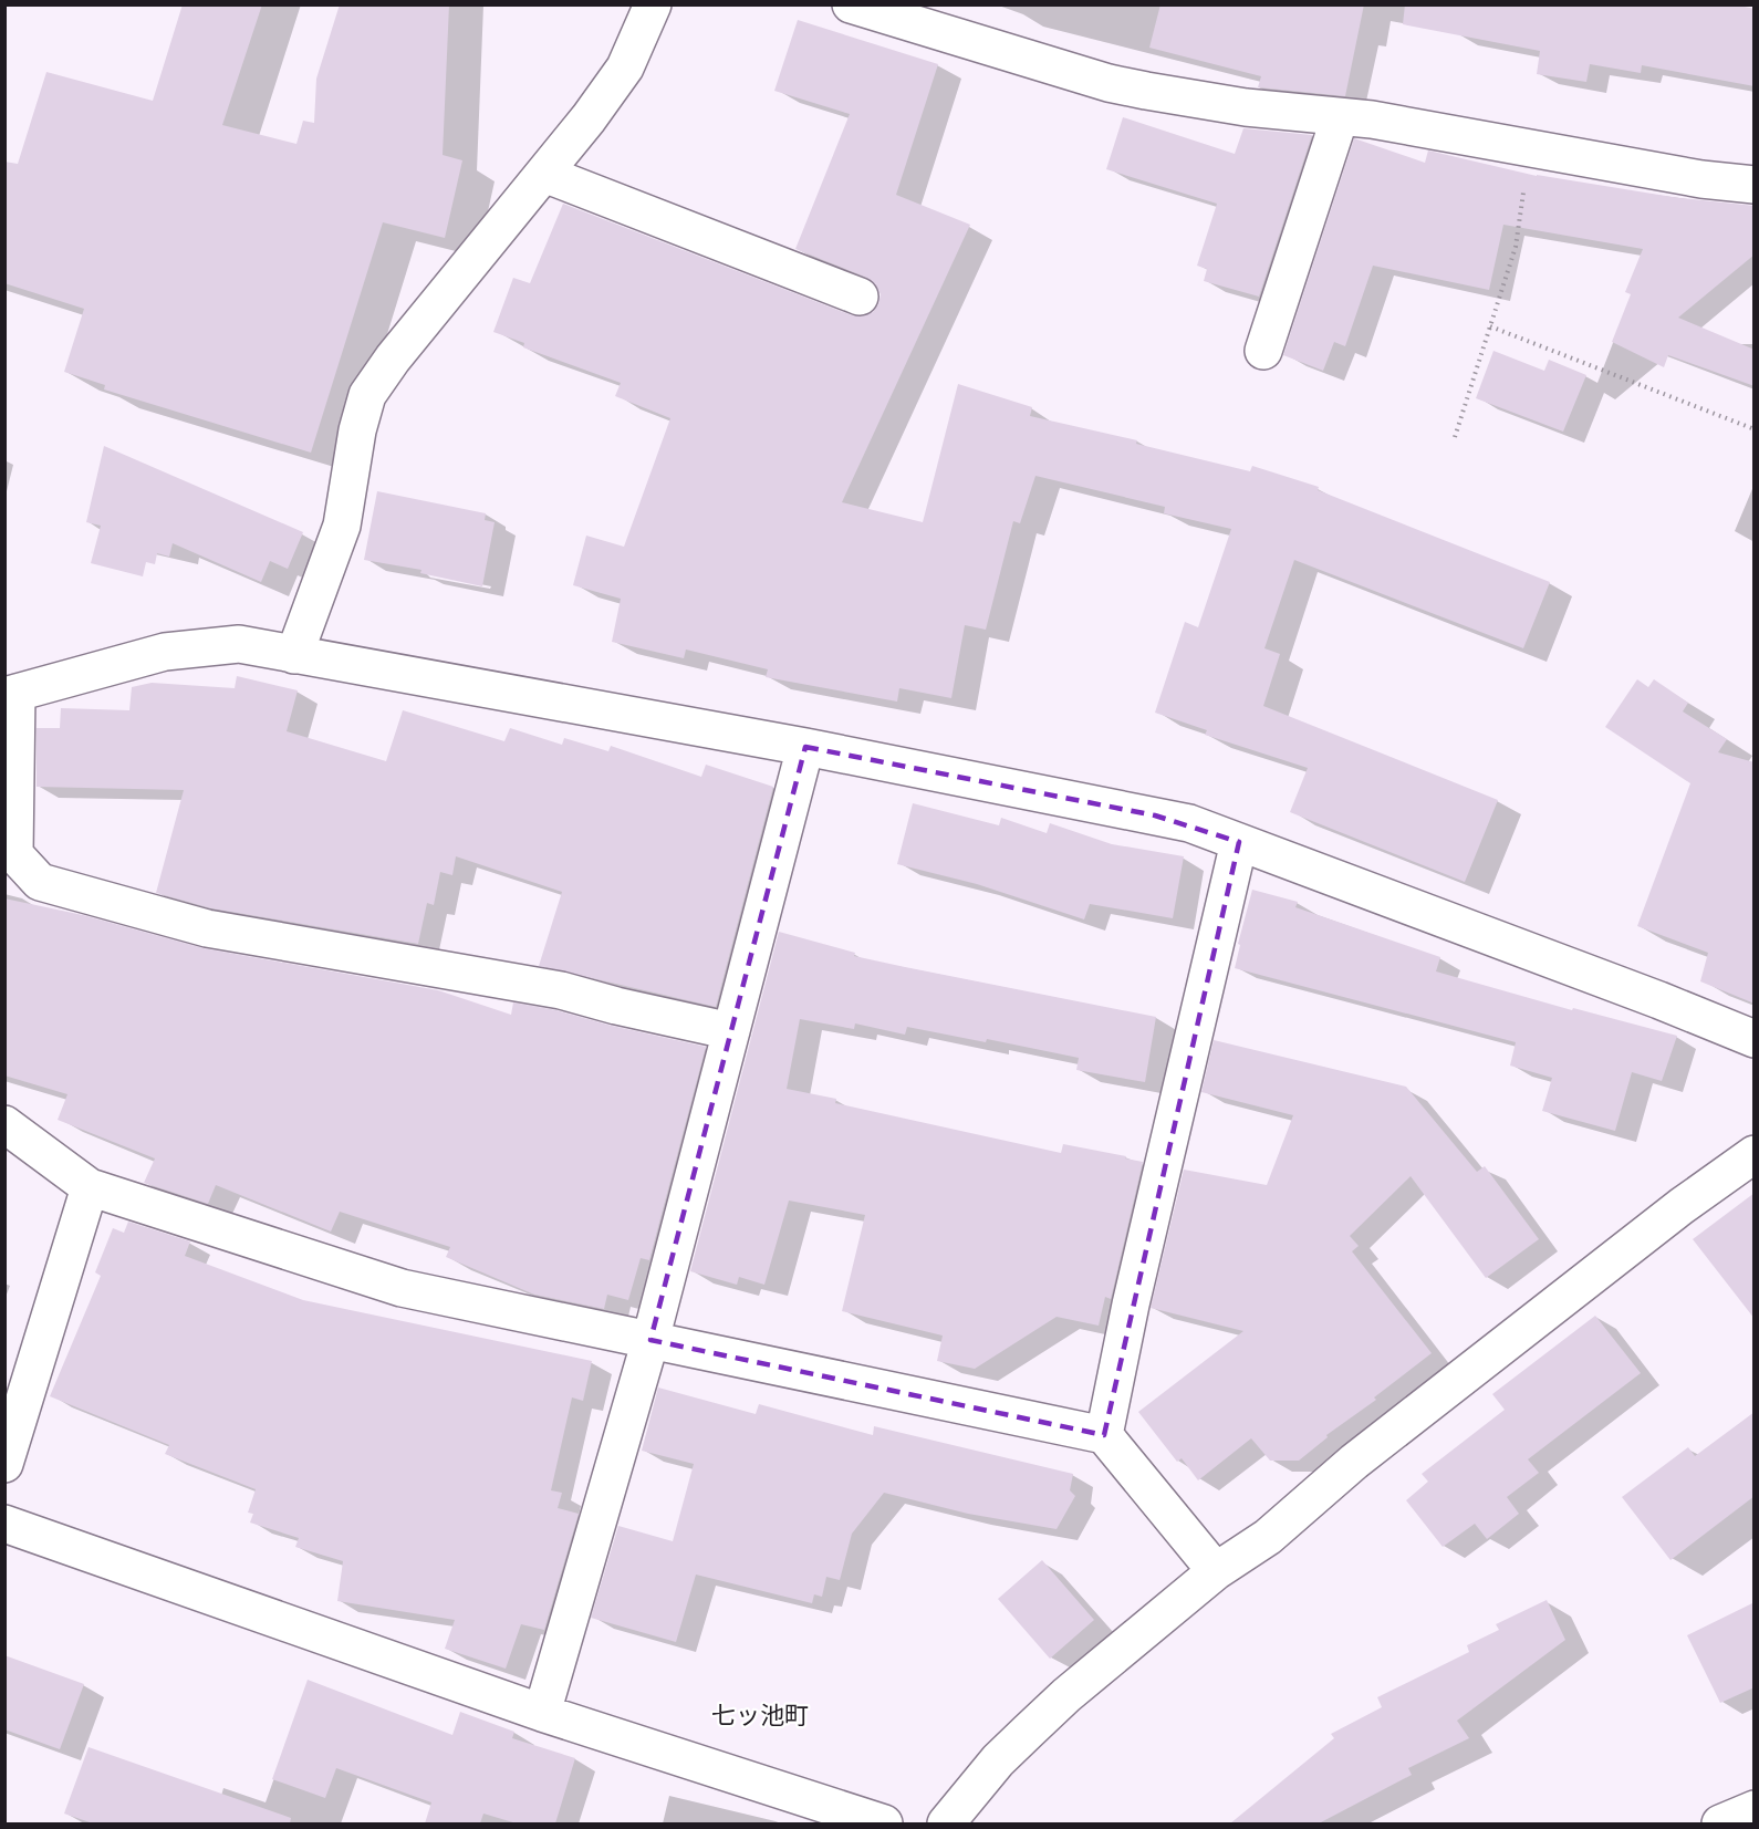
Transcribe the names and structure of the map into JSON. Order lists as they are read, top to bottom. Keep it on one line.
{"districts":["七ッ池町"]}
